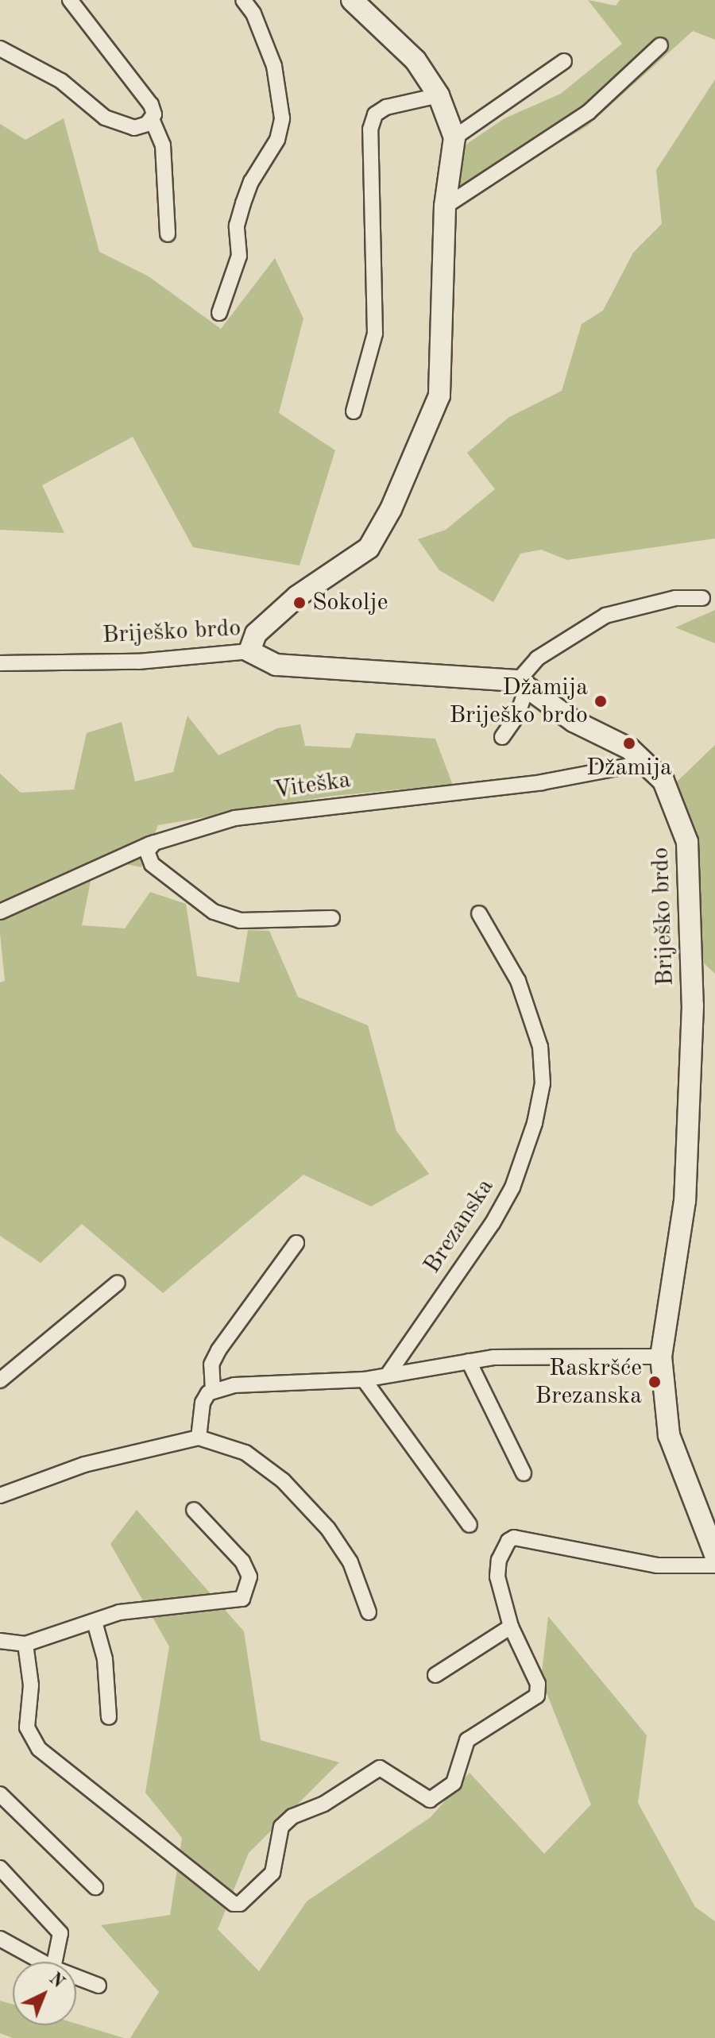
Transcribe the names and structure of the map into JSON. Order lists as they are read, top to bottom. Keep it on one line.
{"streets":{"street":["Briješko brdo","Viteška","Brezanska"]},"crossings":[["Briješko brdo","Viteška"]],"places":["Sokolje","Džamija Briješko brdo","Džamija","Raskršće Brezanska"],"north":"top right"}
